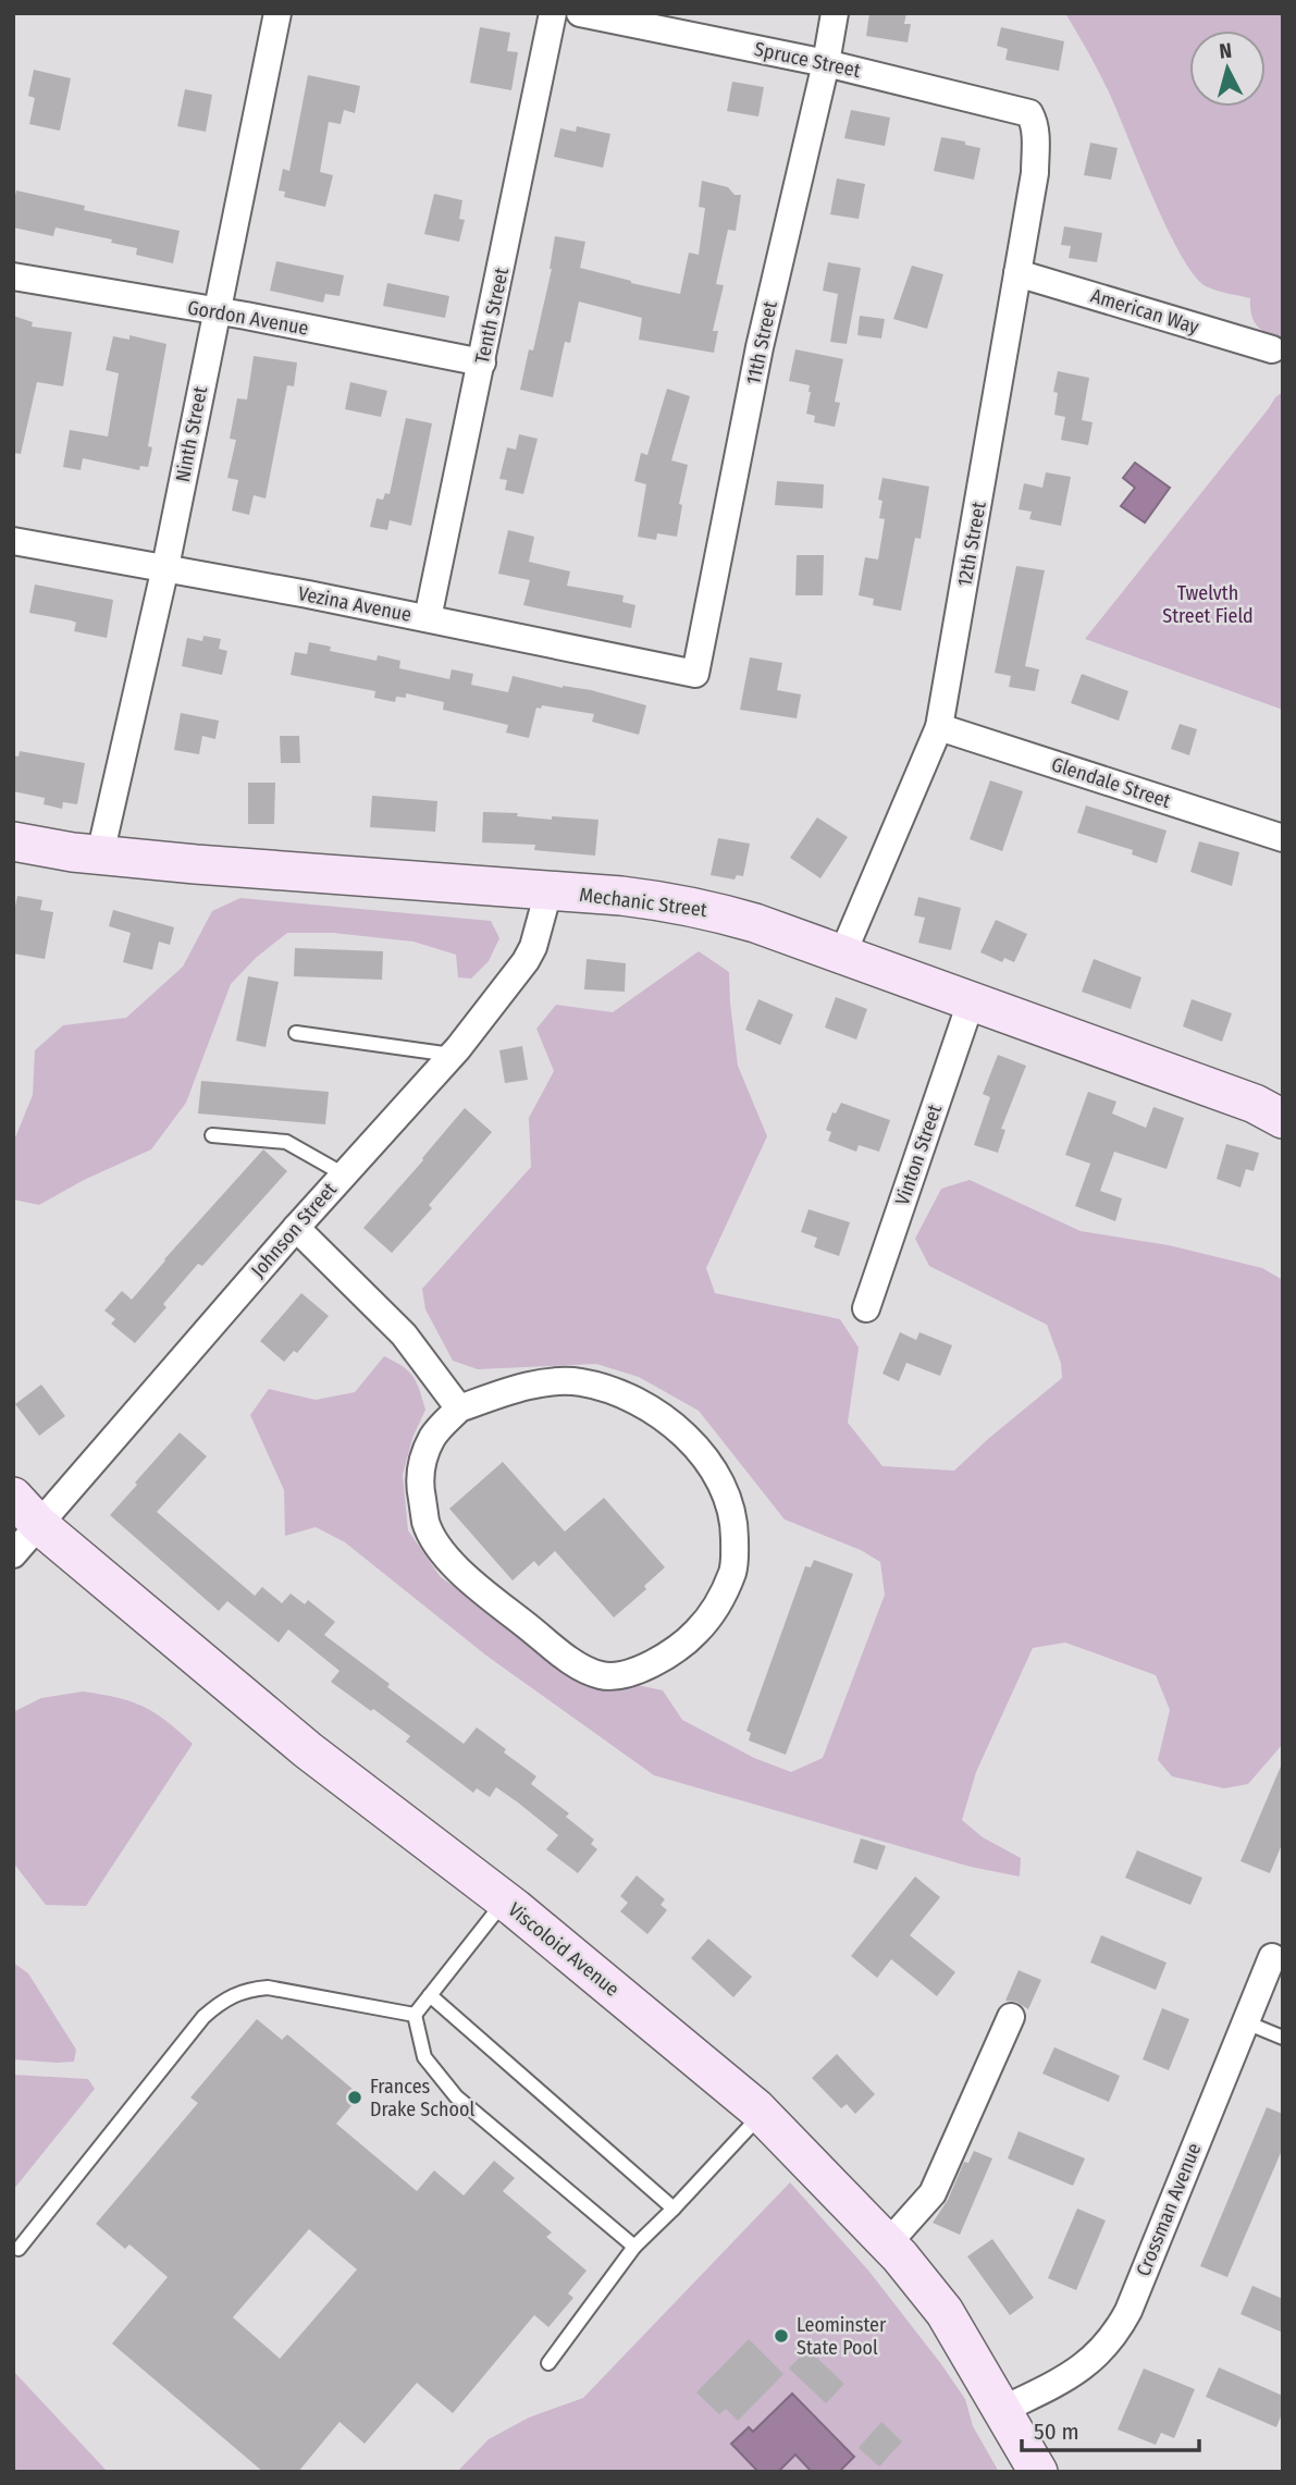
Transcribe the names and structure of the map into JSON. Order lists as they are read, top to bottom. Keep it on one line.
{"streets":{"main road":["Mechanic Street","Viscoloid Avenue"],"street":["Spruce Street","American Way","Tenth Street","Gordon Avenue","11th Street","Ninth Street","12th Street","Vezina Avenue","Glendale Street","Vinton Street","Johnson Street","Crossman Avenue"]},"crossings":[["Spruce Street","11th Street"],["Spruce Street","12th Street"],["American Way","12th Street"],["Tenth Street","Gordon Avenue"],["Tenth Street","Vezina Avenue"],["Gordon Avenue","Ninth Street"],["11th Street","Vezina Avenue"],["Ninth Street","Vezina Avenue"],["Ninth Street","Mechanic Street"],["12th Street","Glendale Street"],["12th Street","Mechanic Street"],["Mechanic Street","Vinton Street"],["Mechanic Street","Johnson Street"],["Johnson Street","Viscoloid Avenue"],["Viscoloid Avenue","Crossman Avenue"]],"parks":["Twelvth Street Field"],"places":["Frances Drake School","Leominster State Pool"],"scale_bar":"50 m","north":"top"}
